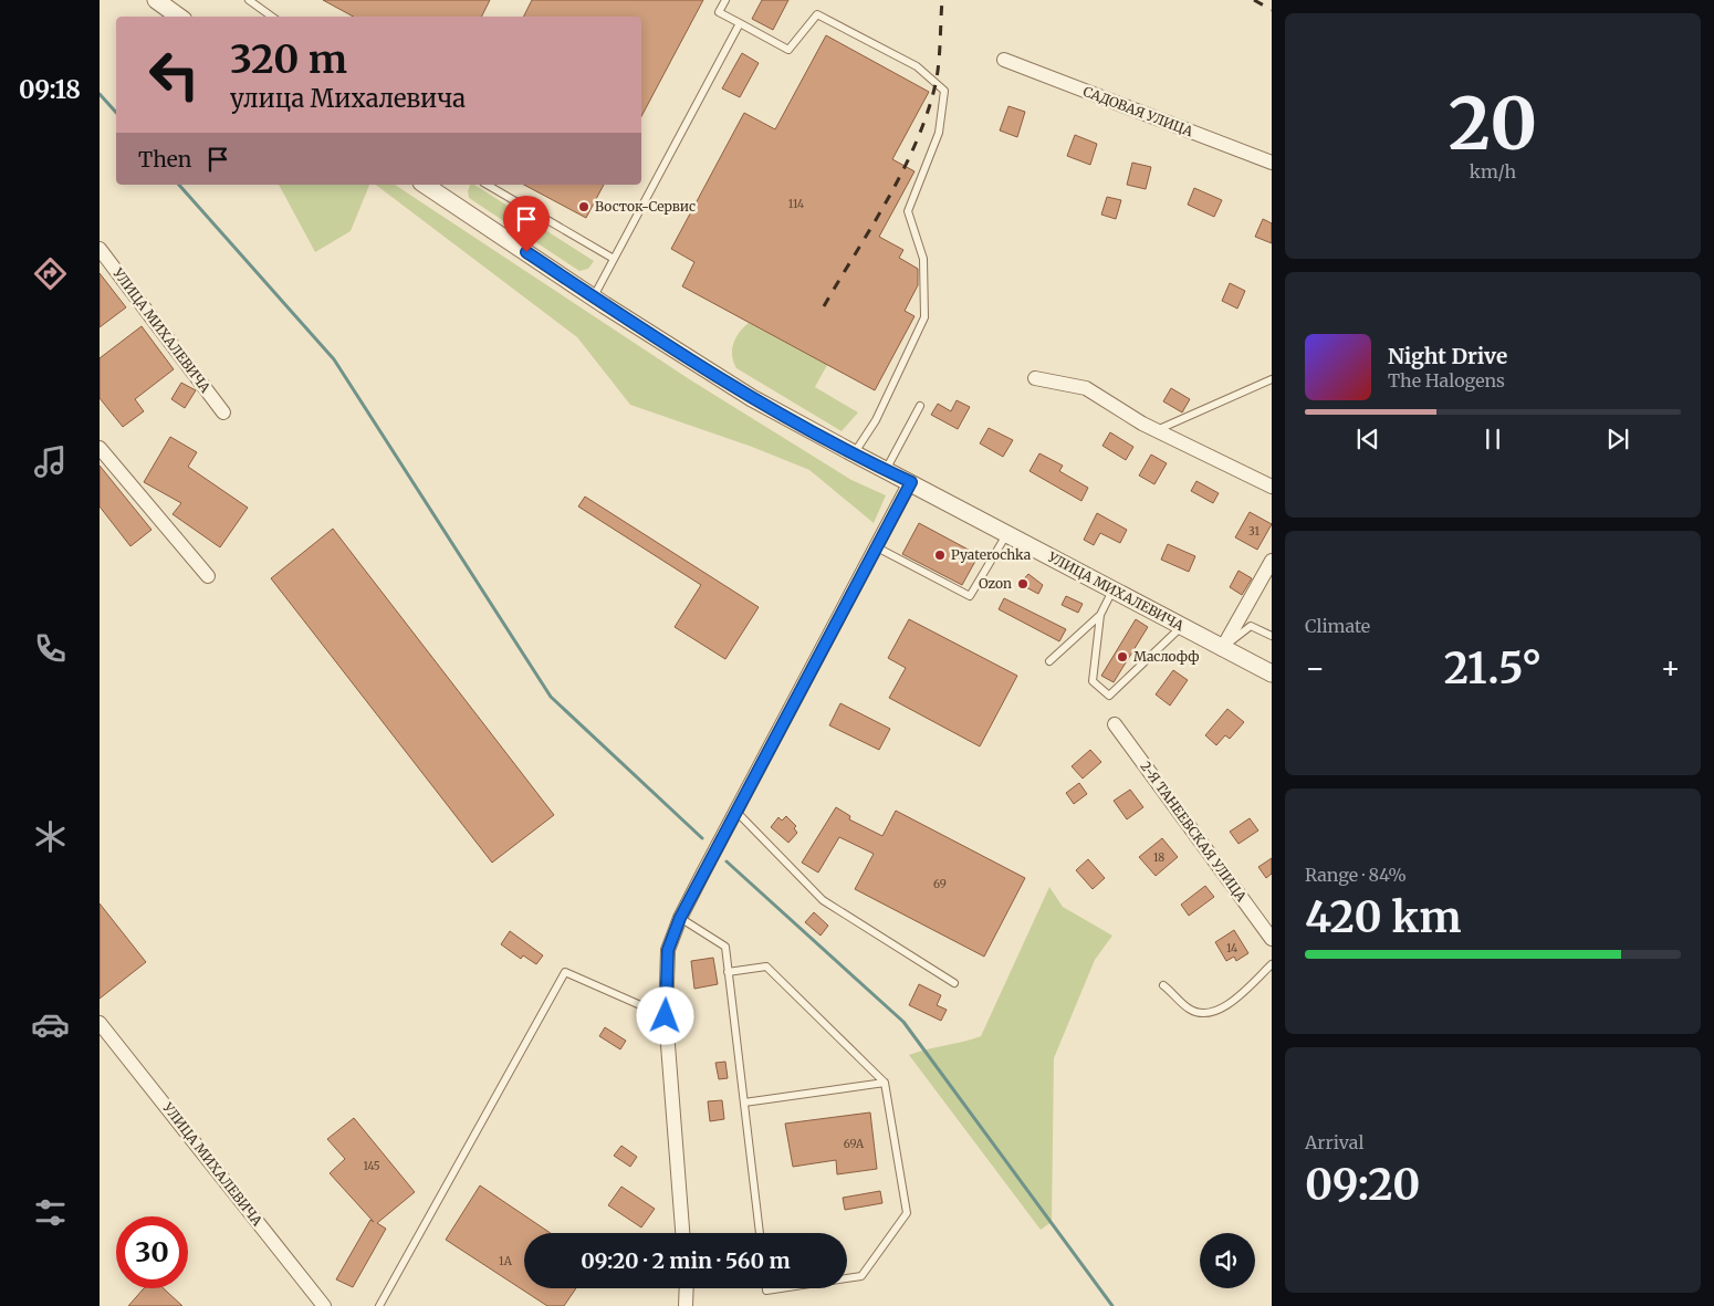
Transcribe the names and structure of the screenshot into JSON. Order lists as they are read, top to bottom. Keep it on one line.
{"streets":{"street":["САДОВАЯ УЛИЦА","УЛИЦА МИХАЛЕВИЧА","2-Я ТАНЕЕВСКАЯ УЛИЦА"]},"places":["Восток-Сервис","Pyaterochka","Ozon","Маслофф"],"house_numbers":["114","31","18","69","14","69А","145","1А"],"page":{"tabs":"09:18","tile":[["20","km/h"],"Climate",["Range · 84%","420 km"],["Arrival","09:20"]],"turn":["320 m","улица Михалевича"],"then":"Then","song":["Night Drive","The Halogens"],"heat":["−","21.5°","+"],"limit":"30","trip":"09:20 · 2 min · 560 m"}}
